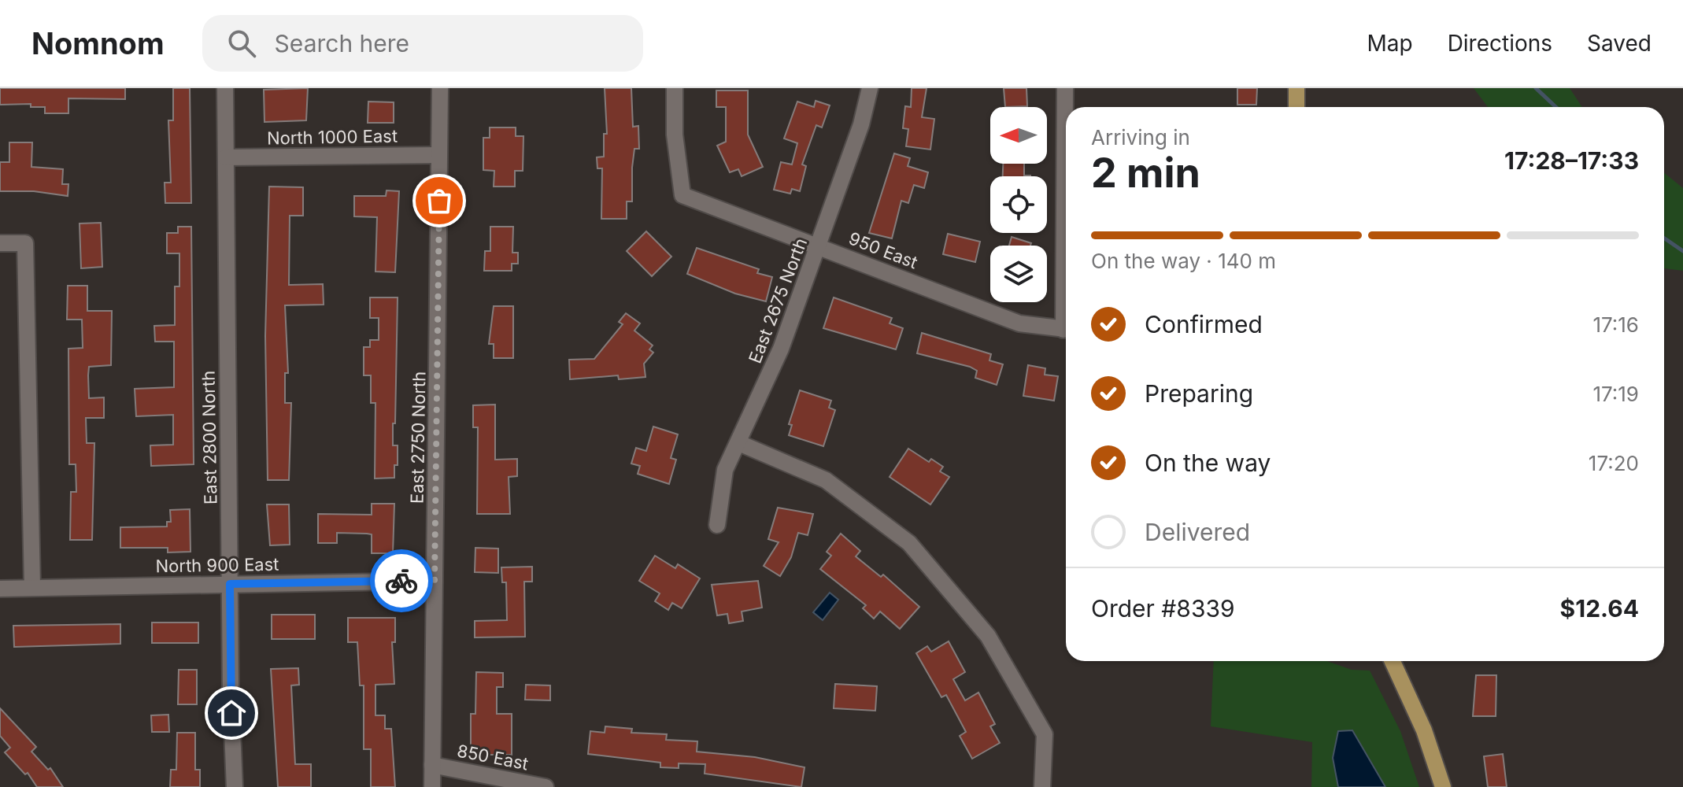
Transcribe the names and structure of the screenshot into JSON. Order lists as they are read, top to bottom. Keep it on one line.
{"streets":{"street":["North 1000 East","950 East","East 2675 North","East 2800 North","East 2750 North","North 900 East","850 East"]},"crossings":[["North 1000 East","East 2800 North"],["North 1000 East","East 2750 North"],["950 East","East 2675 North"],["East 2800 North","North 900 East"],["East 2750 North","North 900 East"],["East 2750 North","850 East"]],"north":"left","page":{"header":"Nomnom","search":"Search here","nav":["Map","Directions","Saved"],"heading":["2 min","Arriving in","17:28–17:33"],"panel":["Order #8339","$12.64"],"bar":"On the way · 140 m","list":[["Confirmed","17:16"],["Preparing","17:19"],["On the way","17:20"],"Delivered"]}}
